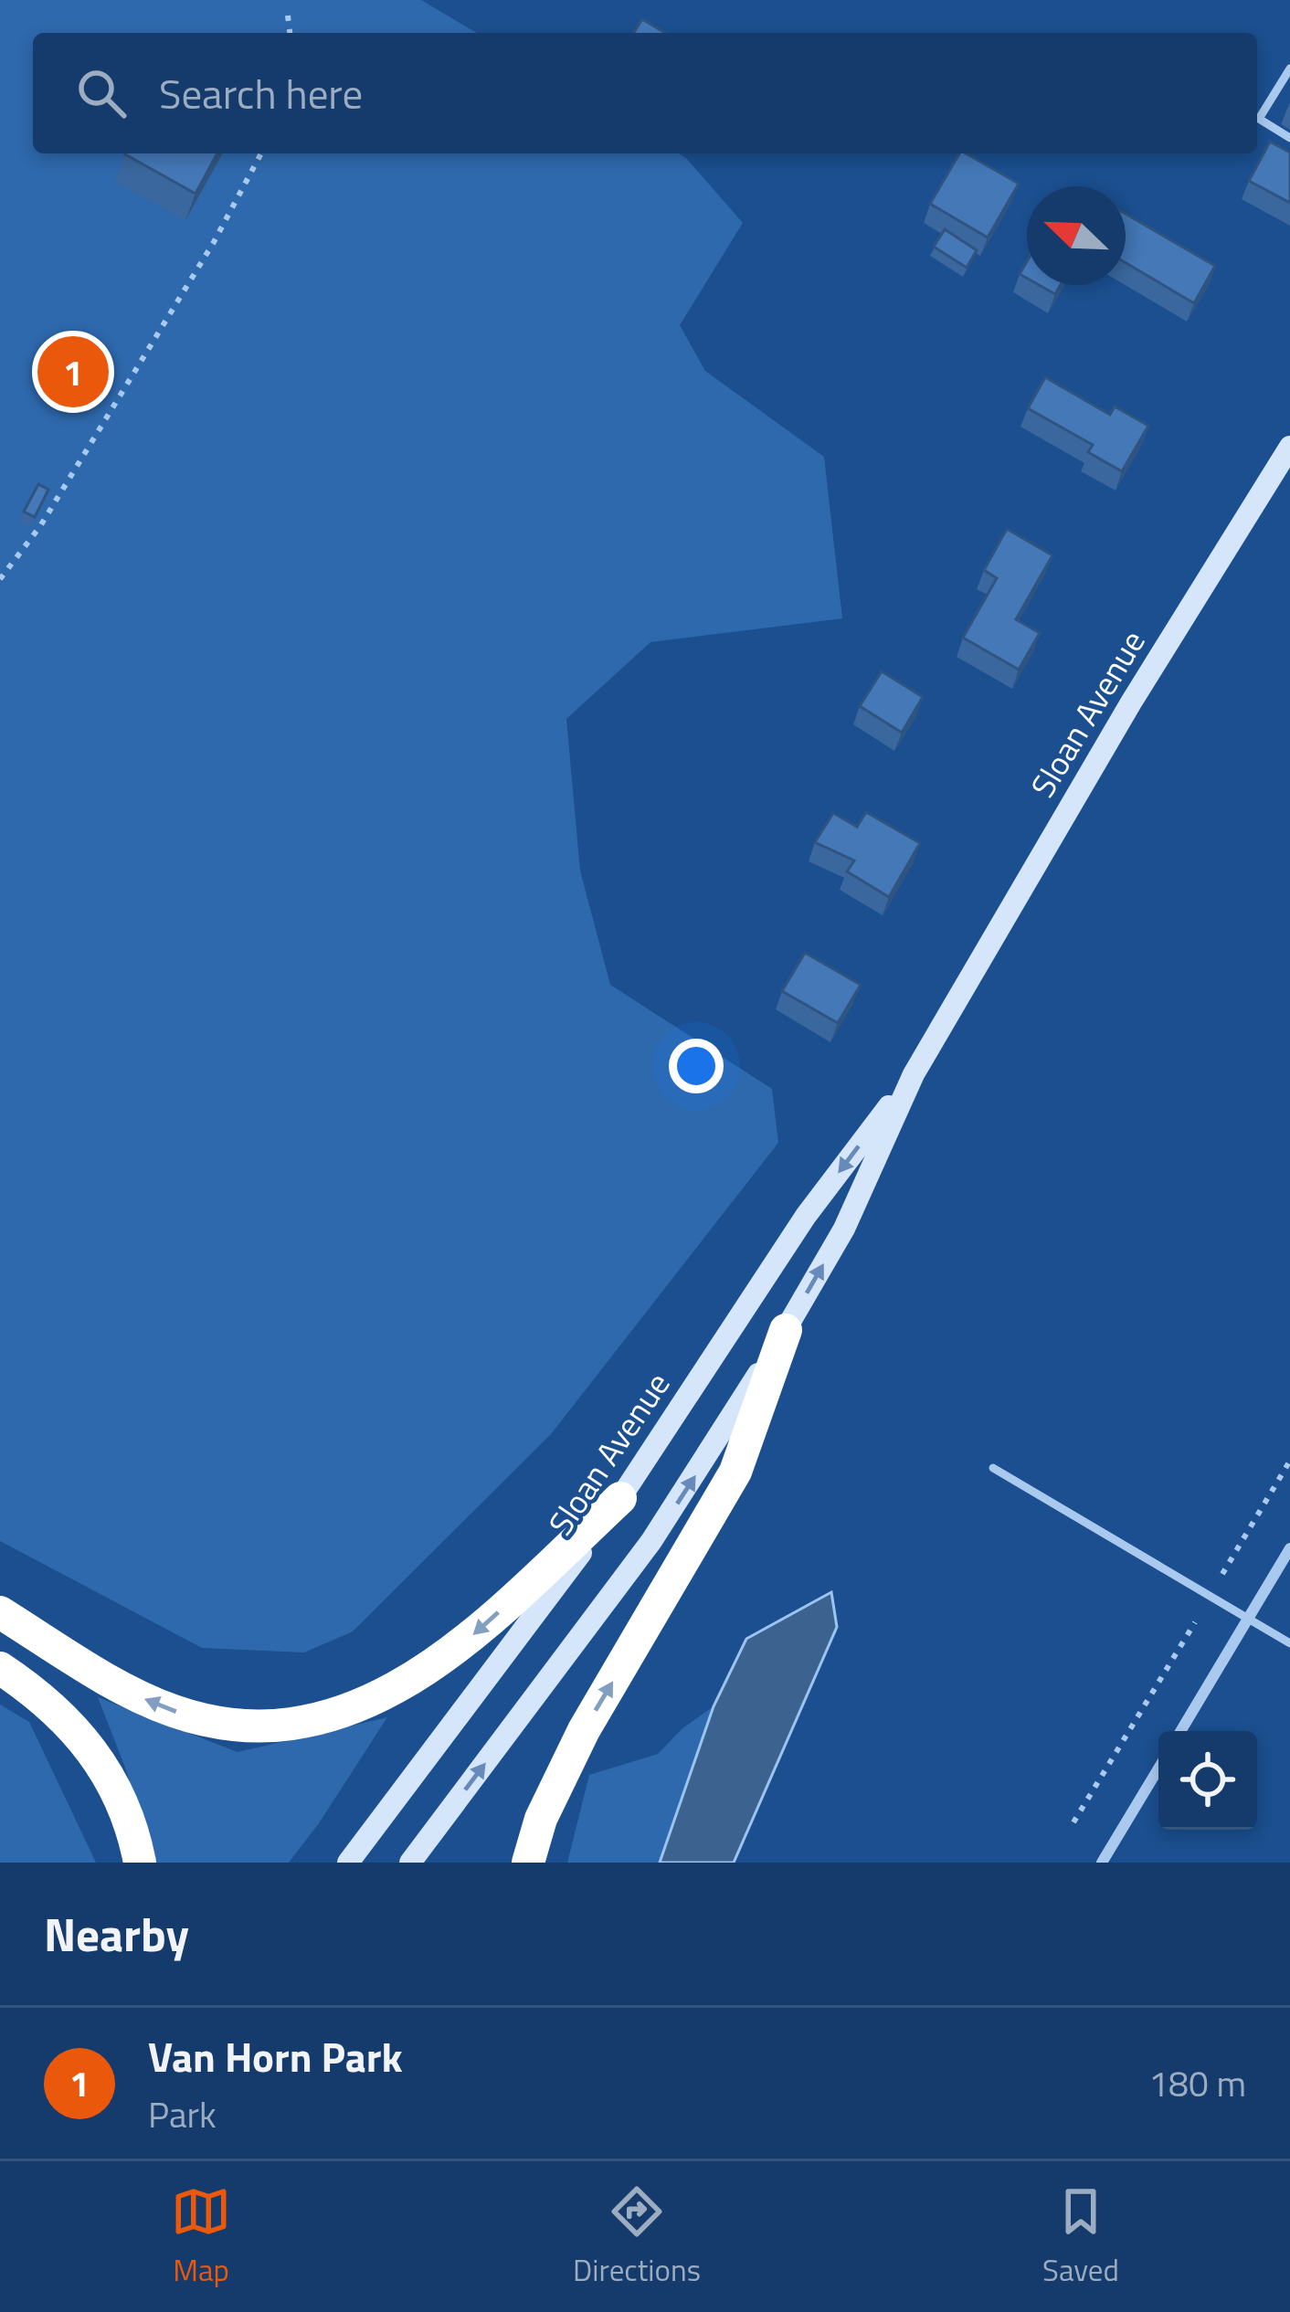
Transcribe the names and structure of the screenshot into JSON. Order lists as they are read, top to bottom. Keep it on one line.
{"streets":{"main road":["Sloan Avenue"]},"north":"top left","page":{"search":"Search here","pins":"1","heading":"Nearby","list":[{"mark":"1","name":"Van Horn Park","note":"Park","value":"180 m"}],"nav":["Map","Directions","Saved"]}}
